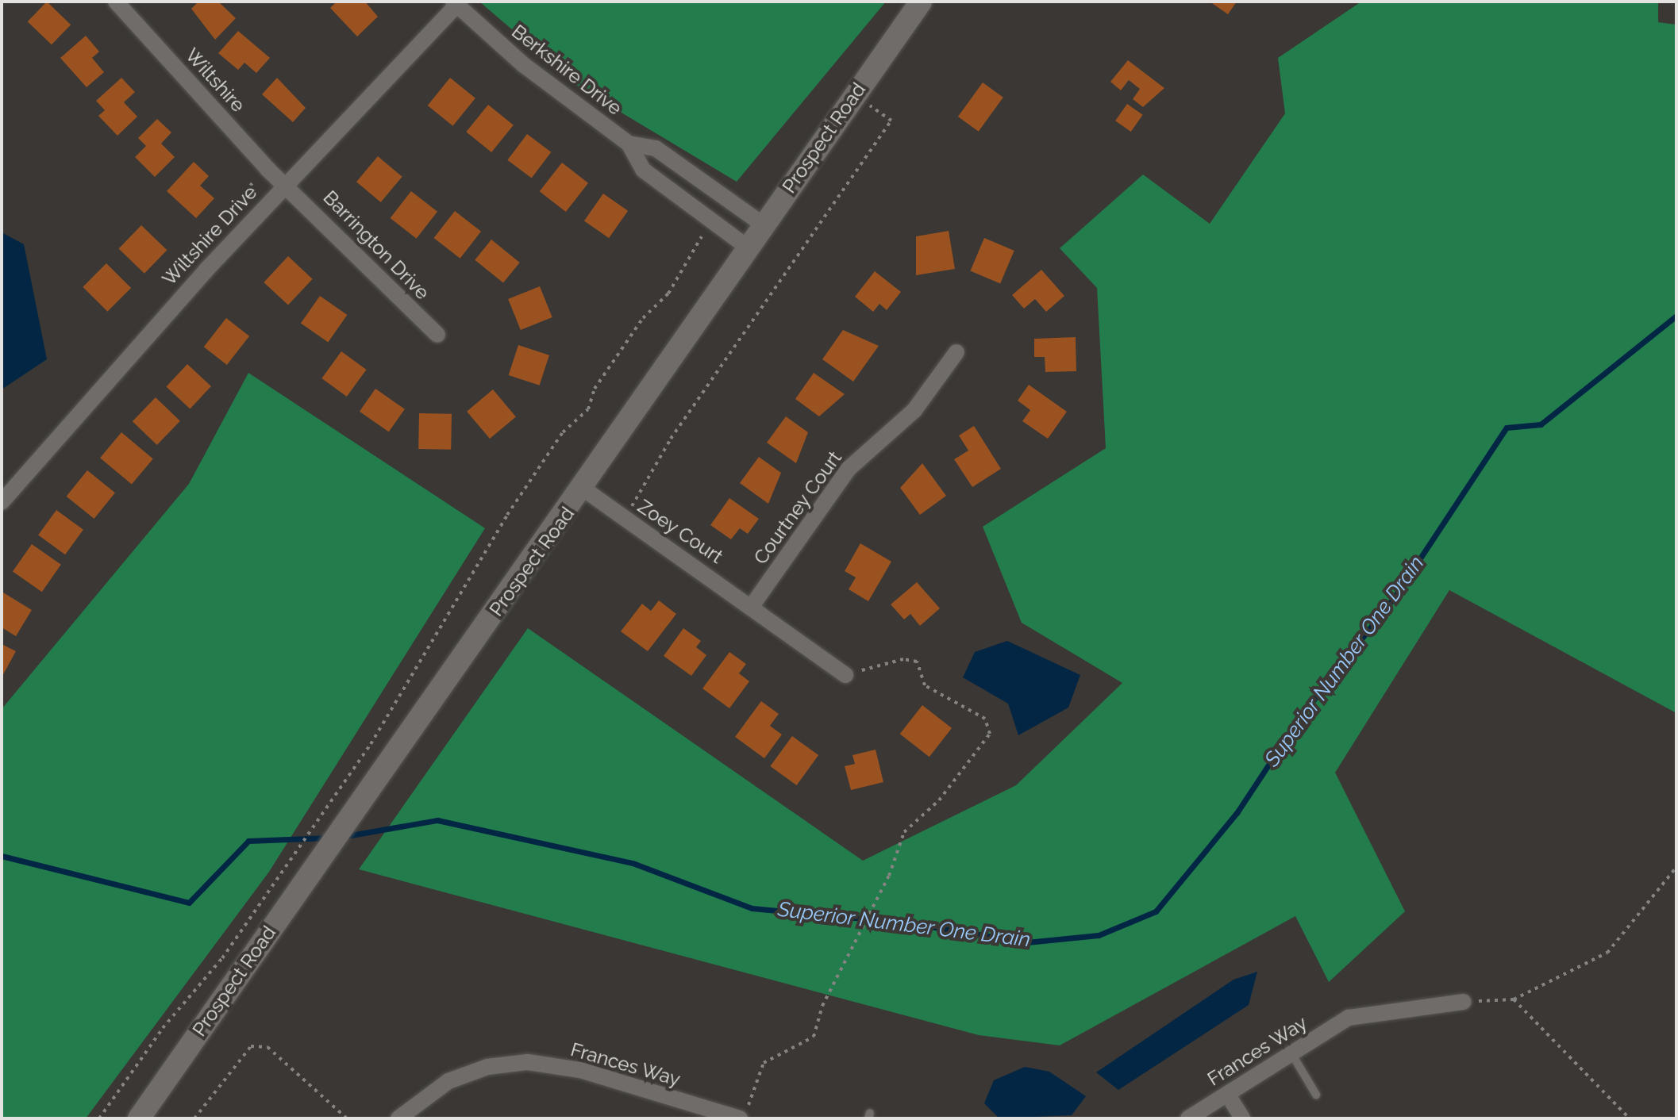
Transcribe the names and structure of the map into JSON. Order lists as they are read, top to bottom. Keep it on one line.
{"streets":{"main road":["Prospect Road"],"street":["Berkshire Drive","Wiltshire","Wiltshire Drive","Barrington Drive","Courtney Court","Zoey Court","Frances Way"]},"crossings":[["Berkshire Drive","Prospect Road"],["Berkshire Drive","Wiltshire Drive"],["Wiltshire","Wiltshire Drive"],["Wiltshire","Barrington Drive"],["Prospect Road","Zoey Court"],["Wiltshire Drive","Barrington Drive"],["Courtney Court","Zoey Court"]],"water":["Superior Number One Drain"]}
